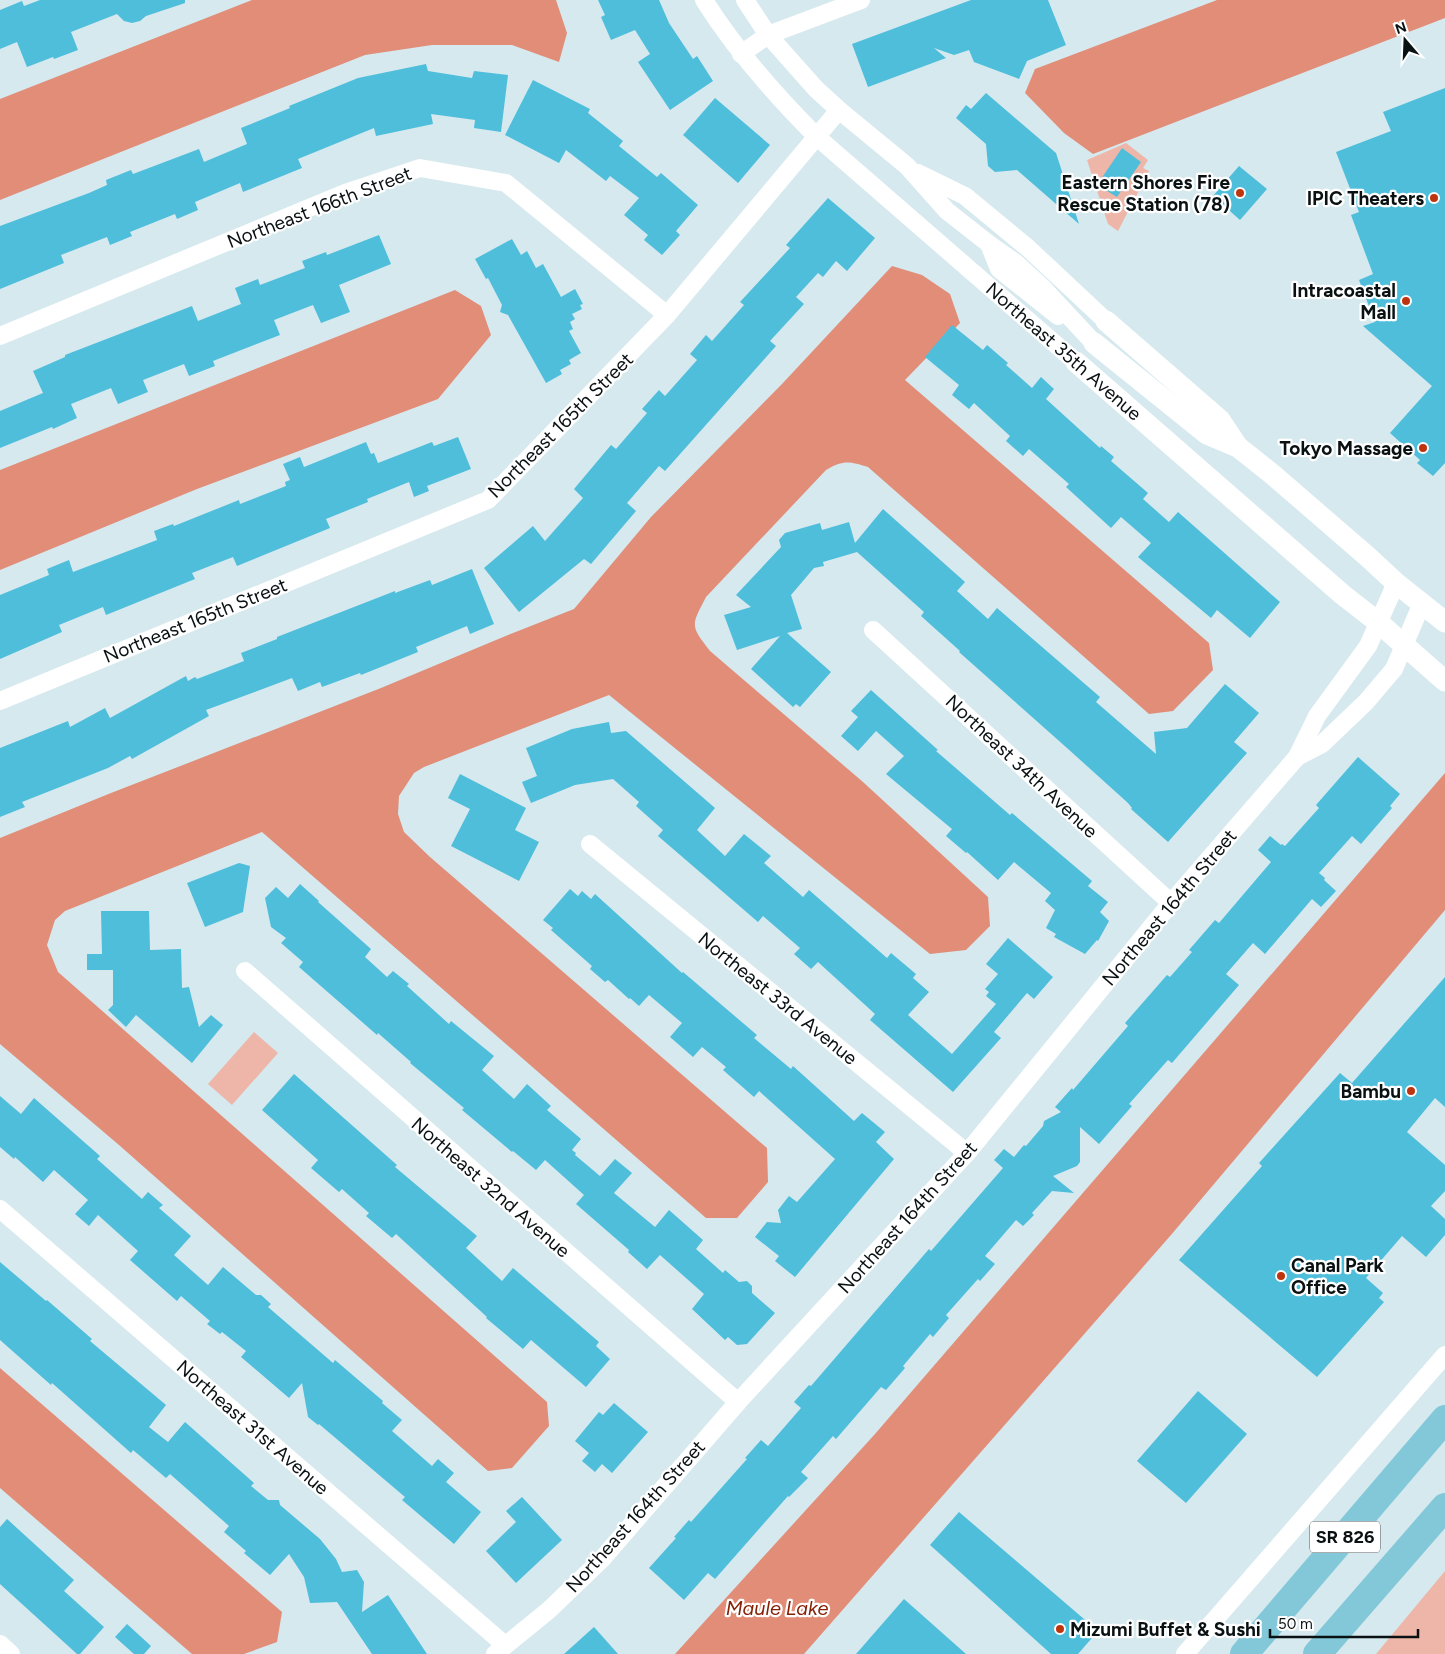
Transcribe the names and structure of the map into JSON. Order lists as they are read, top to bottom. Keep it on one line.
{"streets":{"main road":["SR 826"],"street":["Northeast 166th Street","Northeast 35th Avenue","Northeast 165th Street","Northeast 34th Avenue","Northeast 164th Street","Northeast 33rd Avenue","Northeast 32nd Avenue","Northeast 31st Avenue"]},"crossings":[["Northeast 166th Street","Northeast 165th Street"],["Northeast 35th Avenue","Northeast 165th Street"],["Northeast 35th Avenue","Northeast 164th Street"],["Northeast 34th Avenue","Northeast 164th Street"],["Northeast 164th Street","Northeast 33rd Avenue"],["Northeast 164th Street","Northeast 32nd Avenue"],["Northeast 164th Street","Northeast 31st Avenue"]],"water":["Maule Lake"],"places":["Eastern Shores Fire Rescue Station (78)","IPIC Theaters","Intracoastal Mall","Tokyo Massage","Bambu","Canal Park Office","Mizumi Buffet & Sushi"],"scale_bar":"50 m","north":"top"}
